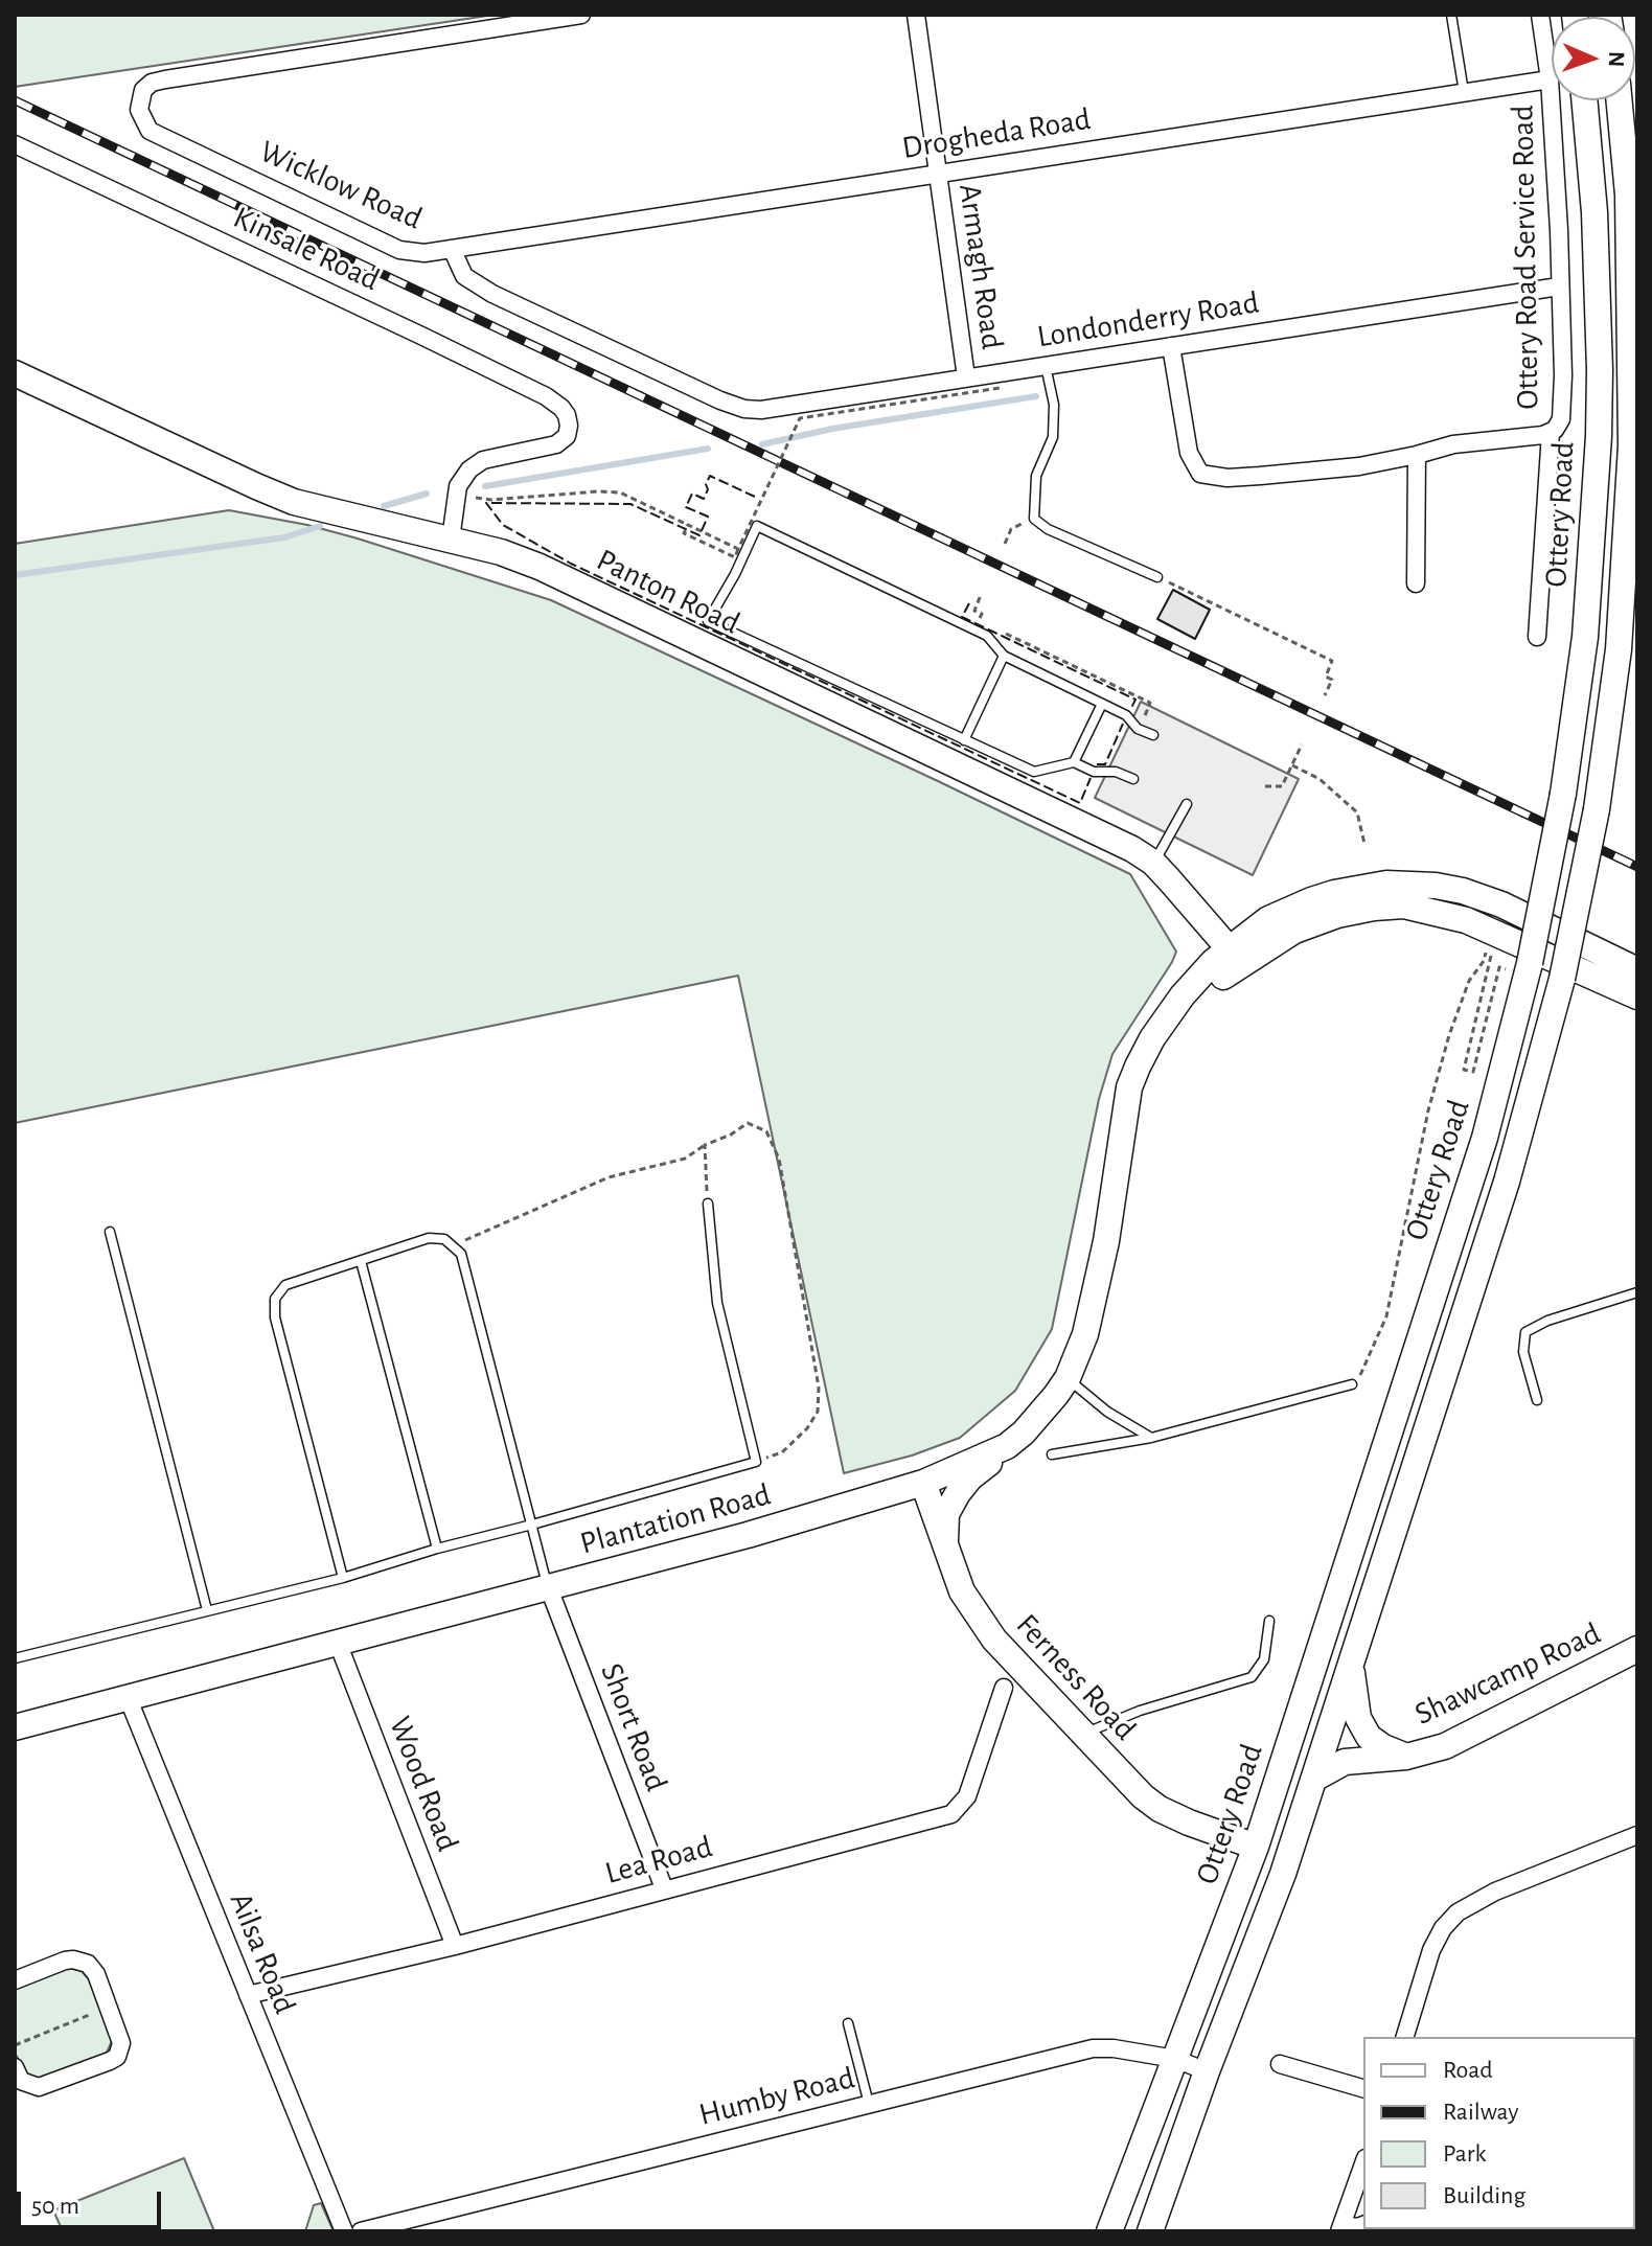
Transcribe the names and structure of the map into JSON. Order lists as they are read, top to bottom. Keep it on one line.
{"streets":{"street":["Drogheda Road","Wicklow Road","Kinsale Road","Ottery Road Service Road","Armagh Road","Londonderry Road","Ottery Road","Panton Road","Plantation Road","Shawcamp Road","Ferness Road","Short Road","Wood Road","Lea Road","Ailsa Road","Humby Road"]},"crossings":[["Drogheda Road","Wicklow Road"],["Drogheda Road","Ottery Road Service Road"],["Drogheda Road","Armagh Road"],["Wicklow Road","Londonderry Road"],["Ottery Road Service Road","Londonderry Road"],["Armagh Road","Londonderry Road"],["Ottery Road","Ferness Road"],["Ottery Road","Humby Road"],["Panton Road","Plantation Road"],["Plantation Road","Ferness Road"],["Plantation Road","Short Road"],["Plantation Road","Wood Road"],["Plantation Road","Ailsa Road"],["Short Road","Lea Road"],["Wood Road","Lea Road"],["Lea Road","Ailsa Road"]],"legend":["Road","Railway","Park","Building"],"scale_bar":"50 m","north":"right"}
